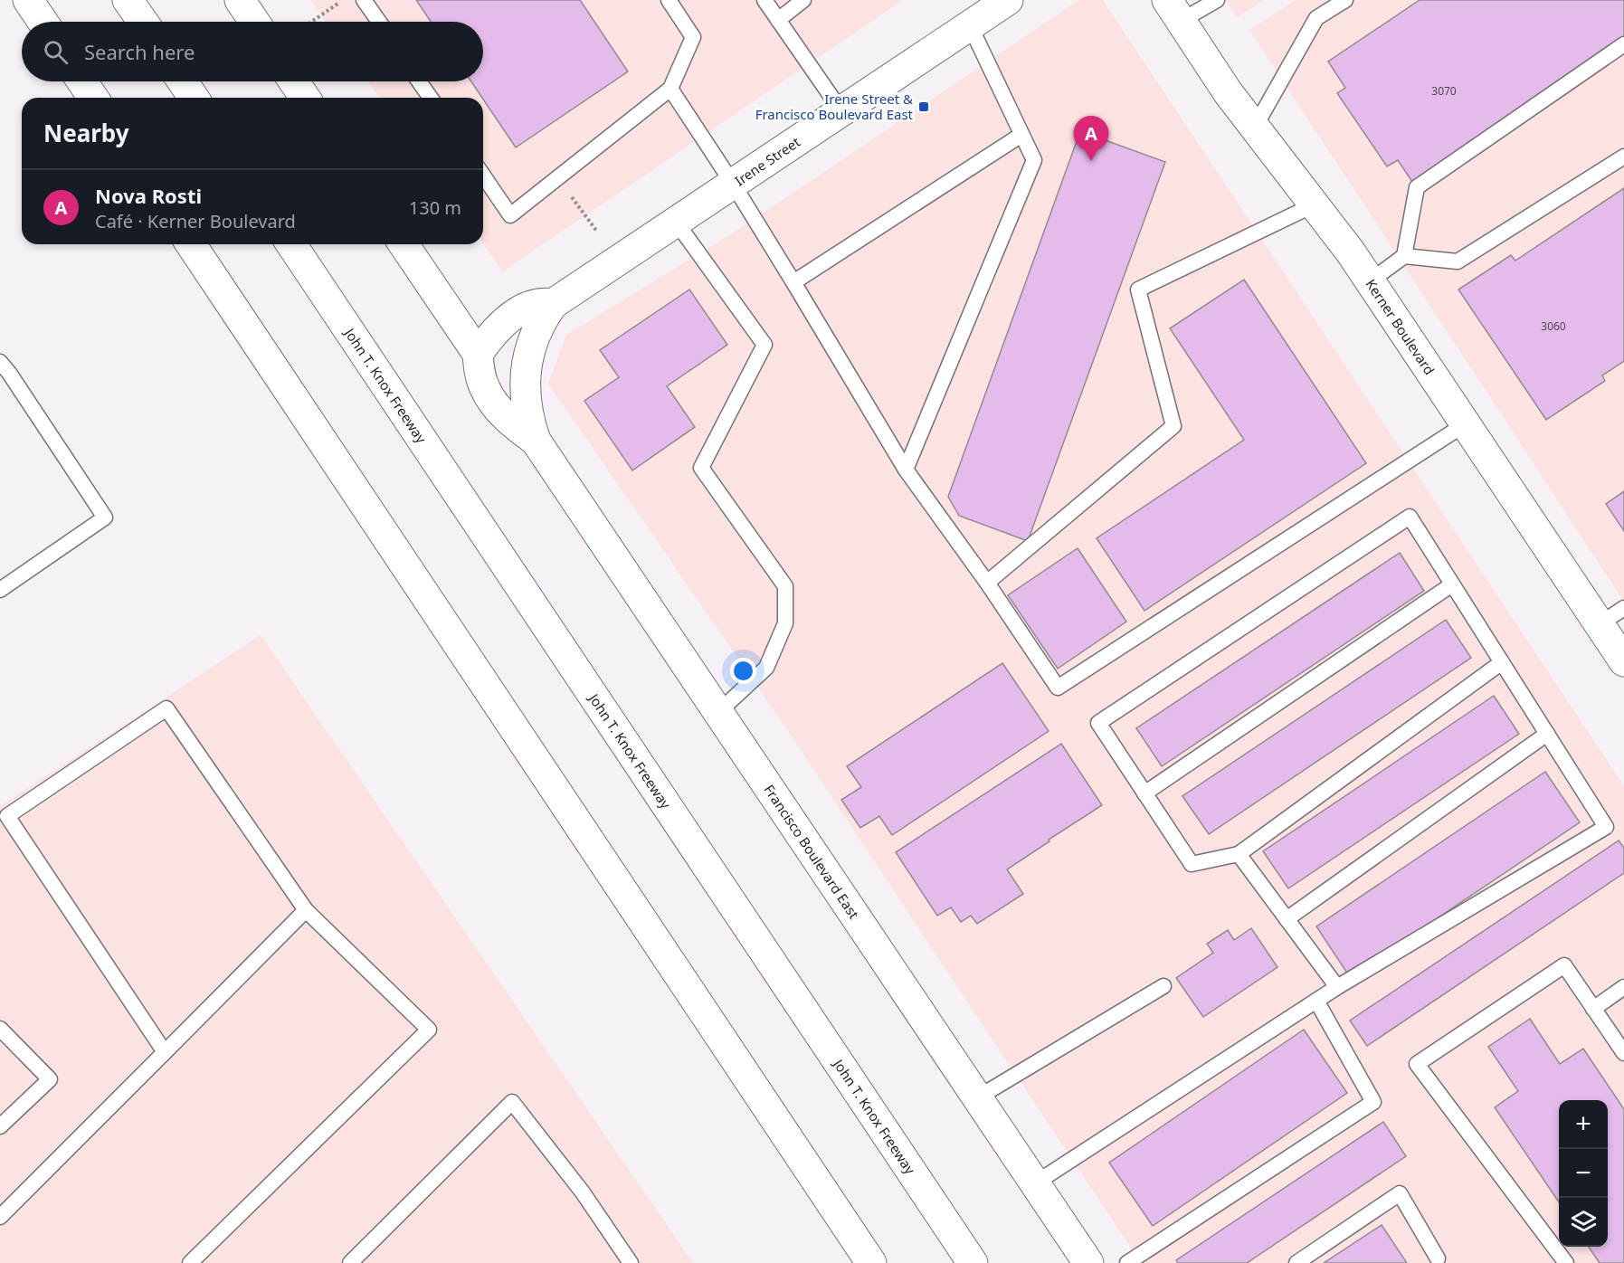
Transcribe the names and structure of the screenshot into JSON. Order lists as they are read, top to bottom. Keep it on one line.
{"streets":{"main road":["Irene Street","Kerner Boulevard","John T. Knox Freeway","Francisco Boulevard East"]},"crossings":[["Irene Street","Francisco Boulevard East"]],"places":{"transit":["Irene Street & Francisco Boulevard East"]},"house_numbers":["3070","3060"],"page":{"search":"Search here","heading":"Nearby","pins":"A","list":[{"mark":"A","name":"Nova Rosti","note":"Café · Kerner Boulevard","value":"130 m"}],"map_buttons":["+","−"]}}
